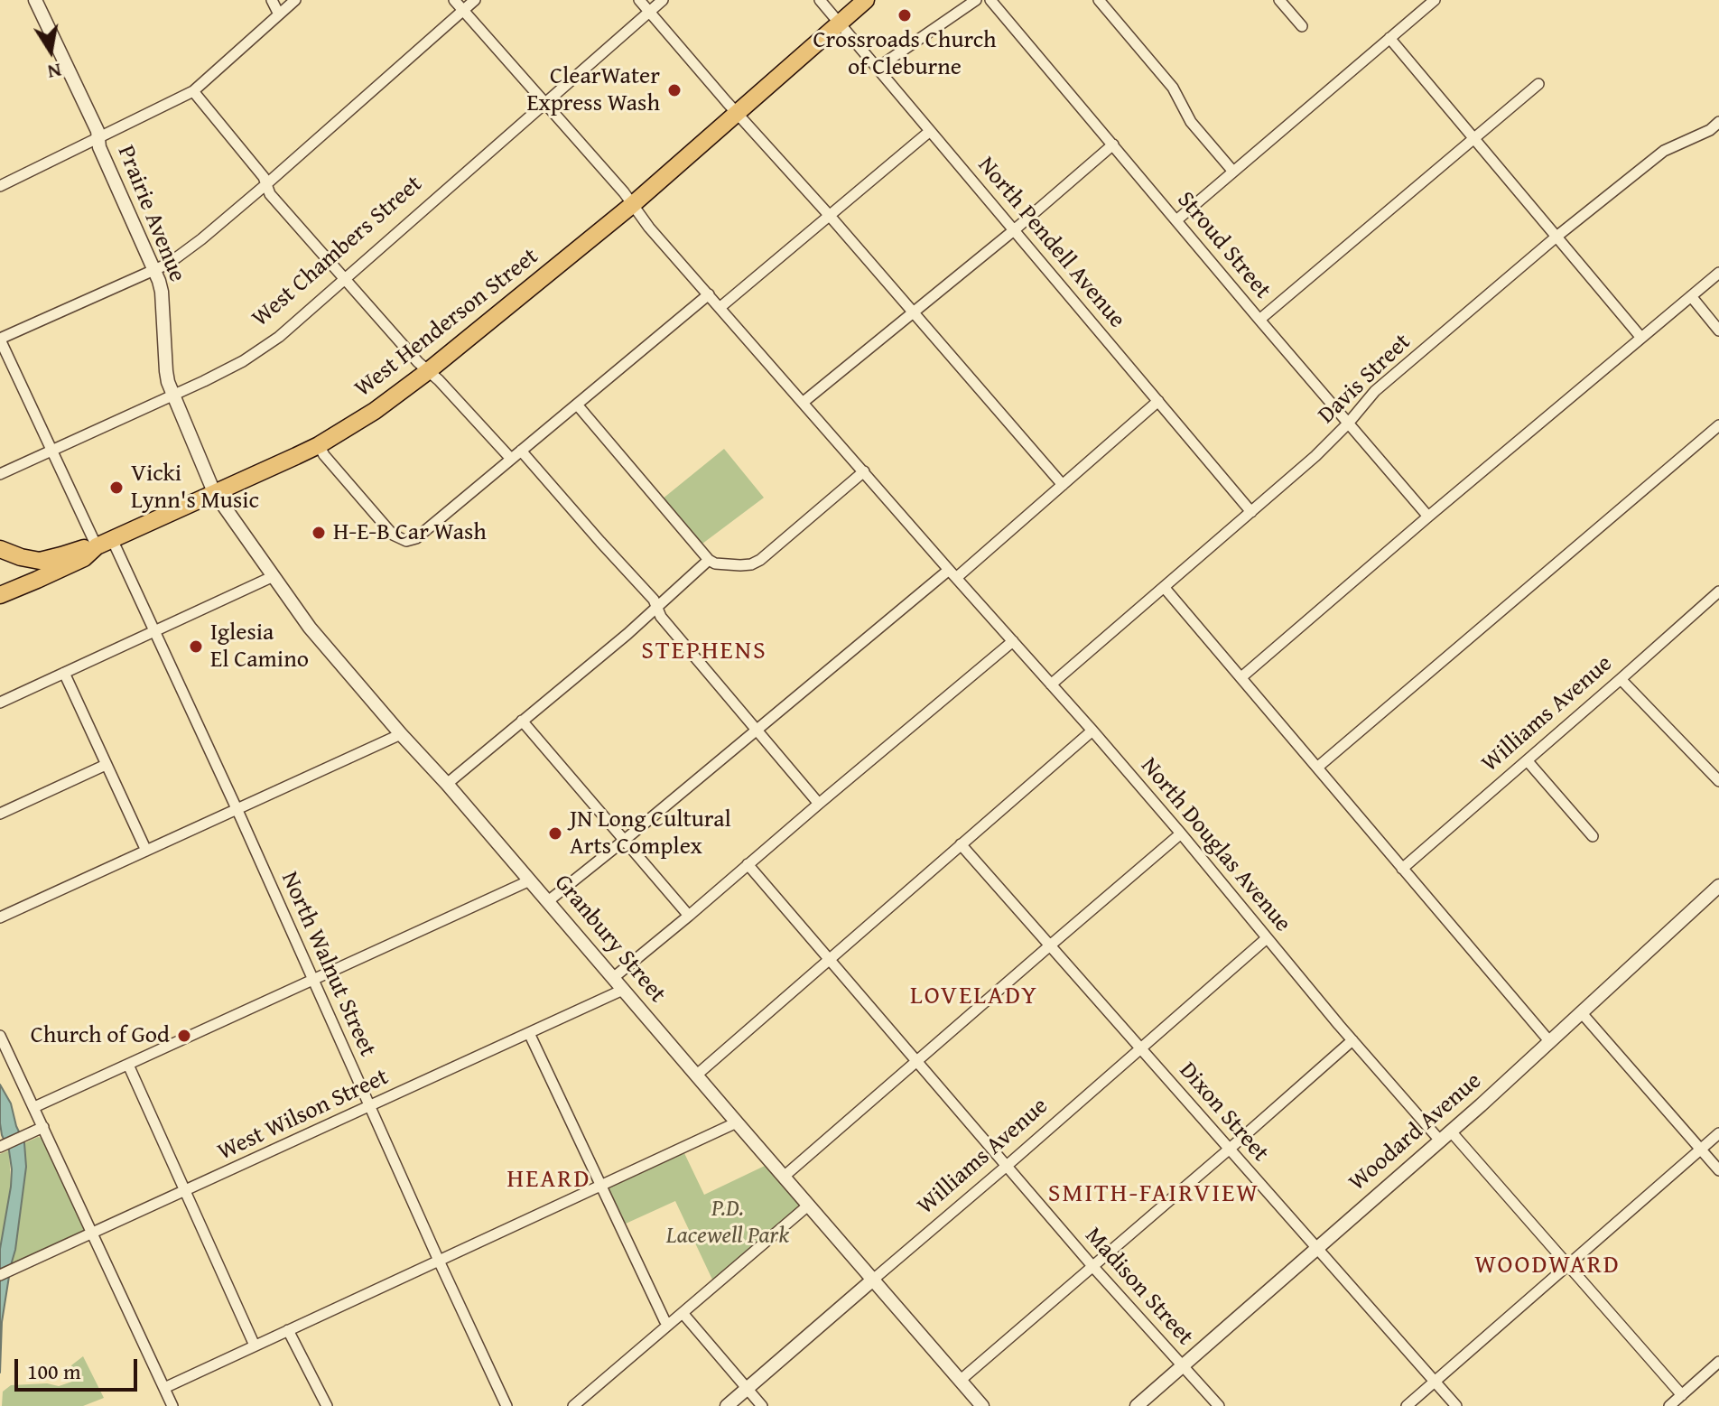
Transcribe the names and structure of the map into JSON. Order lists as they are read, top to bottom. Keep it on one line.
{"streets":{"main road":["West Henderson Street"],"street":["Prairie Avenue","North Pendell Avenue","Stroud Street","West Chambers Street","Davis Street","Williams Avenue","North Douglas Avenue","Granbury Street","North Walnut Street","Dixon Street","West Wilson Street","Woodard Avenue","Madison Street"]},"crossings":[["Prairie Avenue","West Chambers Street"],["Prairie Avenue","West Henderson Street"],["Prairie Avenue","Granbury Street"],["North Pendell Avenue","West Henderson Street"],["North Pendell Avenue","Davis Street"],["Stroud Street","Davis Street"],["West Chambers Street","North Douglas Avenue"],["West Chambers Street","North Walnut Street"],["West Henderson Street","North Douglas Avenue"],["West Henderson Street","Granbury Street"],["West Henderson Street","North Walnut Street"],["Davis Street","North Douglas Avenue"],["Williams Avenue","North Douglas Avenue"],["Williams Avenue","Granbury Street"],["Williams Avenue","Dixon Street"],["Williams Avenue","Madison Street"],["North Douglas Avenue","Woodard Avenue"],["Granbury Street","West Wilson Street"],["North Walnut Street","West Wilson Street"],["Dixon Street","Woodard Avenue"],["Woodard Avenue","Madison Street"]],"districts":["STEPHENS","LOVELADY","HEARD","SMITH-FAIRVIEW","WOODWARD"],"parks":["P.D. Lacewell Park"],"places":["Crossroads Church of Cleburne","ClearWater Express Wash","Vicki Lynn's Music","H-E-B Car Wash","Iglesia El Camino","JN Long Cultural Arts Complex","Church of God"],"scale_bar":"100 m","north":"bottom"}
